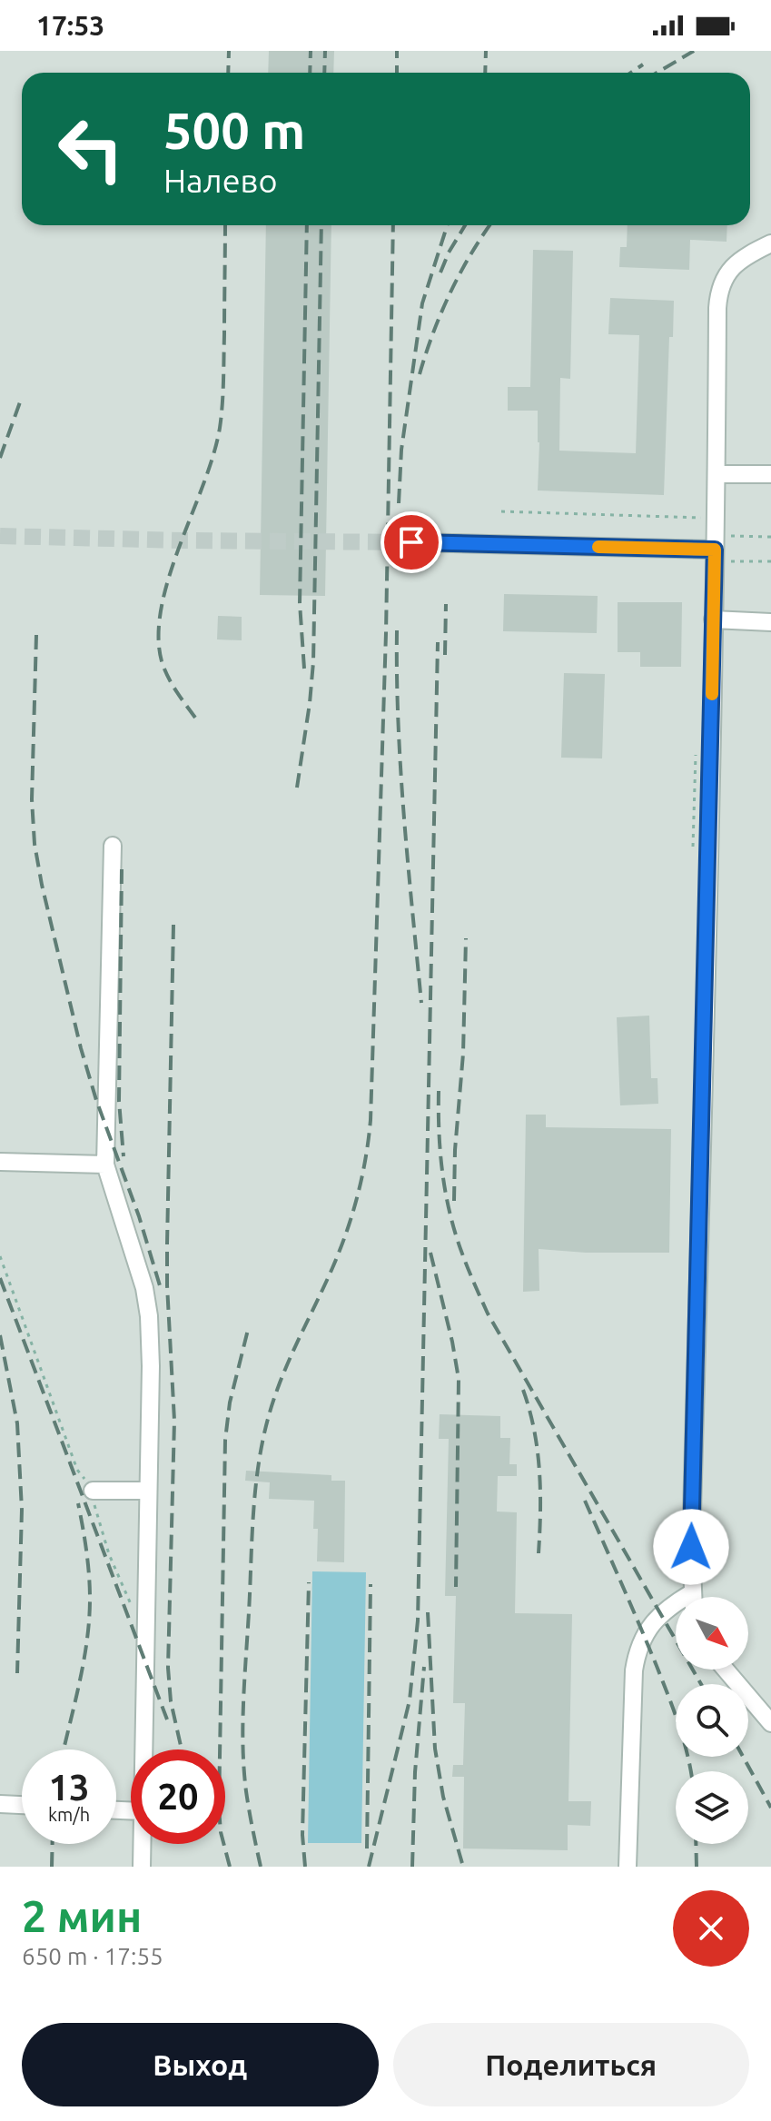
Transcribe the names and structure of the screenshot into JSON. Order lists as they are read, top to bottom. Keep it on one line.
{"north":"bottom right","page":{"status":"17:53","turn":["500 m","Налево"],"speed":"13 km/h","limit":"20","heading":["2 мин","650 m · 17:55"],"buttons":["Выход","Поделиться"]}}
